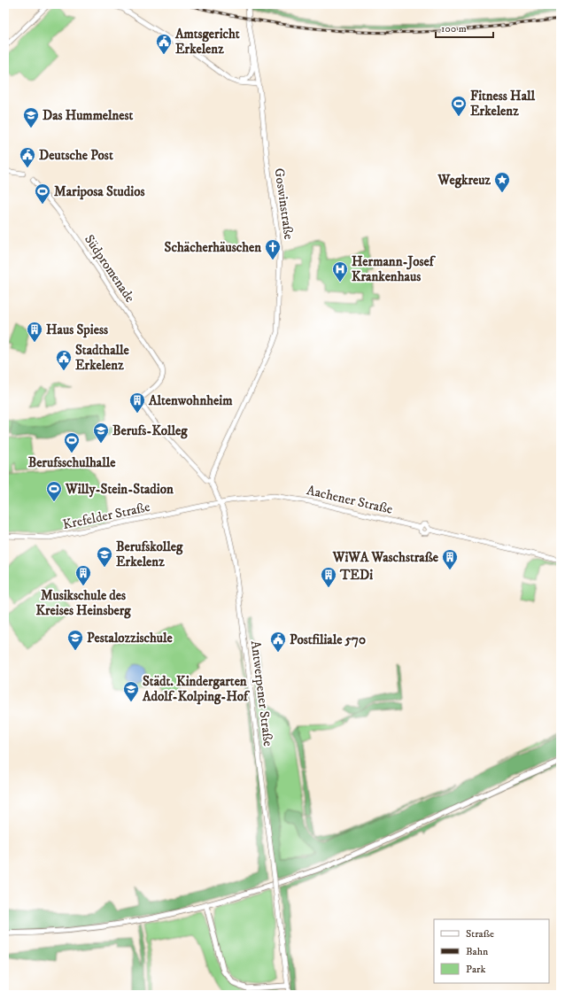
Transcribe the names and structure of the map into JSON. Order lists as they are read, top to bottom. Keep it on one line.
{"streets":{"main road":["Goswinstraße","Südpromenade","Aachener Straße","Krefelder Straße","Antwerpener Straße"]},"crossings":[["Goswinstraße","Südpromenade"],["Aachener Straße","Krefelder Straße"],["Krefelder Straße","Antwerpener Straße"]],"places":{"public building":["Amtsgericht Erkelenz","Deutsche Post","Stadthalle Erkelenz","Postfiliale 570"],"sports":["Fitness Hall Erkelenz","Mariposa Studios","Berufsschulhalle","Willy-Stein-Stadion"],"school or university":["Das Hummelnest","Berufs-Kolleg","Berufskolleg Erkelenz","Pestalozzischule","Städt. Kindergarten Adolf-Kolping-Hof"],"place":["Wegkreuz"],"church":["Schächerhäuschen"],"hospital":["Hermann-Josef Krankenhaus"],"building":["Haus Spiess","Altenwohnheim","WiWA Waschstraße","Musikschule des Kreises Heinsberg","TEDi"]},"legend":["Straße","Bahn","Park"],"scale_bar":"100 m"}
